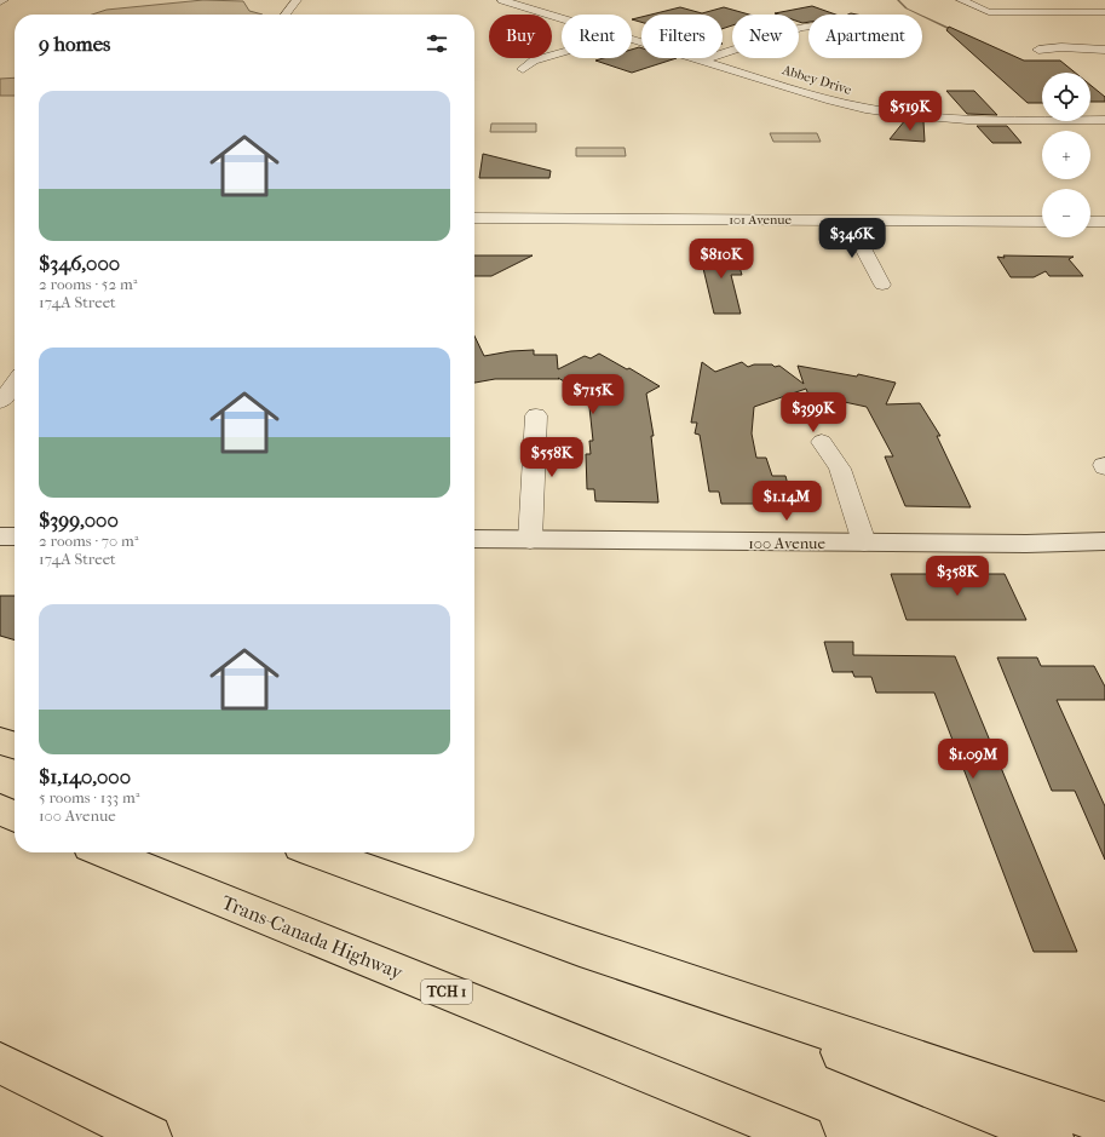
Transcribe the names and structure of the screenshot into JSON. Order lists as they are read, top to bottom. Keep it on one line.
{"streets":{"highway":["Trans-Canada Highway","TCH 1"],"street":["Abbey Drive","101 Avenue","100 Avenue"]},"page":{"chip":["Buy","Rent","Filters","New","Apartment"],"heading":"9 homes","map_buttons":["+","−"],"list":[{"name":"$346,000","note":"2 rooms · 52 m² · 174A Street"},{"name":"$399,000","note":"2 rooms · 70 m² · 174A Street"},{"name":"$1,140,000","note":"5 rooms · 133 m² · 100 Avenue"}],"price":["$519K","$346K","$810K","$715K","$399K","$558K","$1.14M","$358K","$1.09M"]}}
